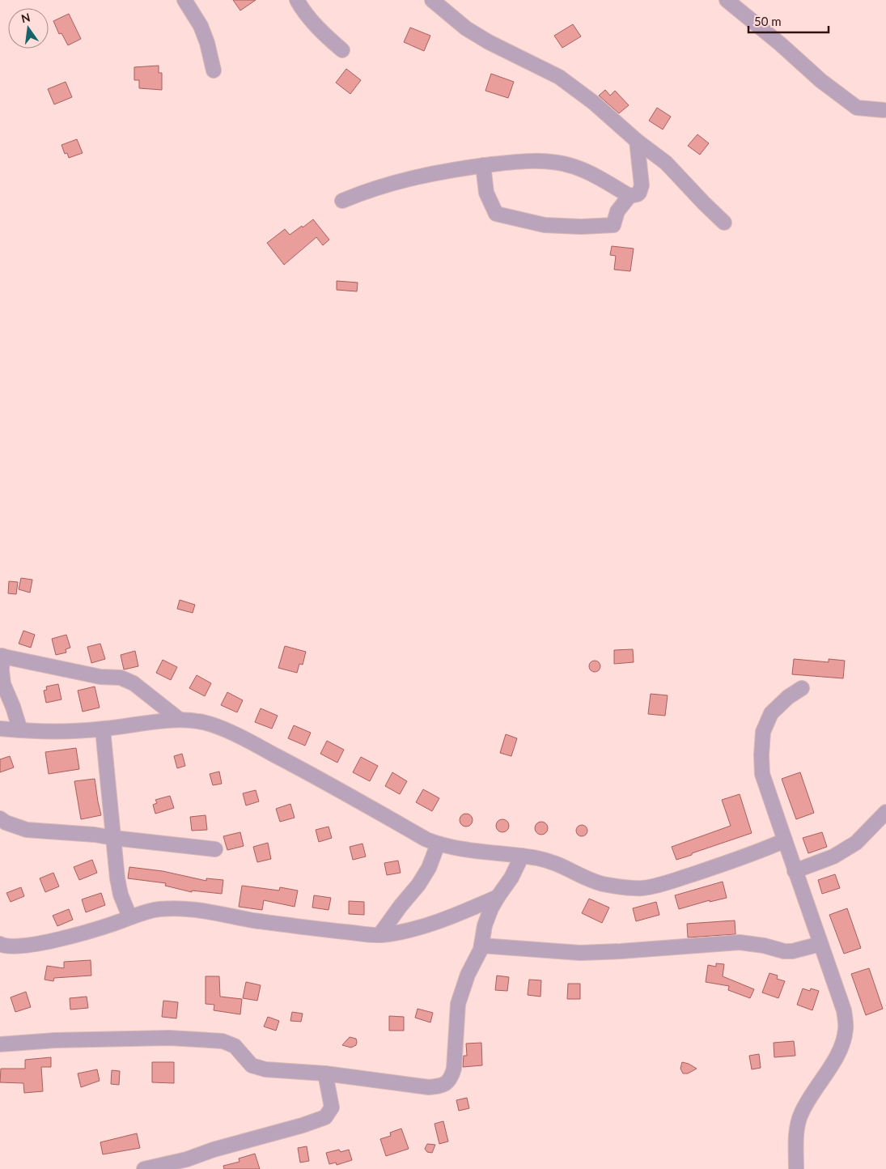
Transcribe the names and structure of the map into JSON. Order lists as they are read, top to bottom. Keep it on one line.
{"scale_bar":"50 m","north":"top"}
